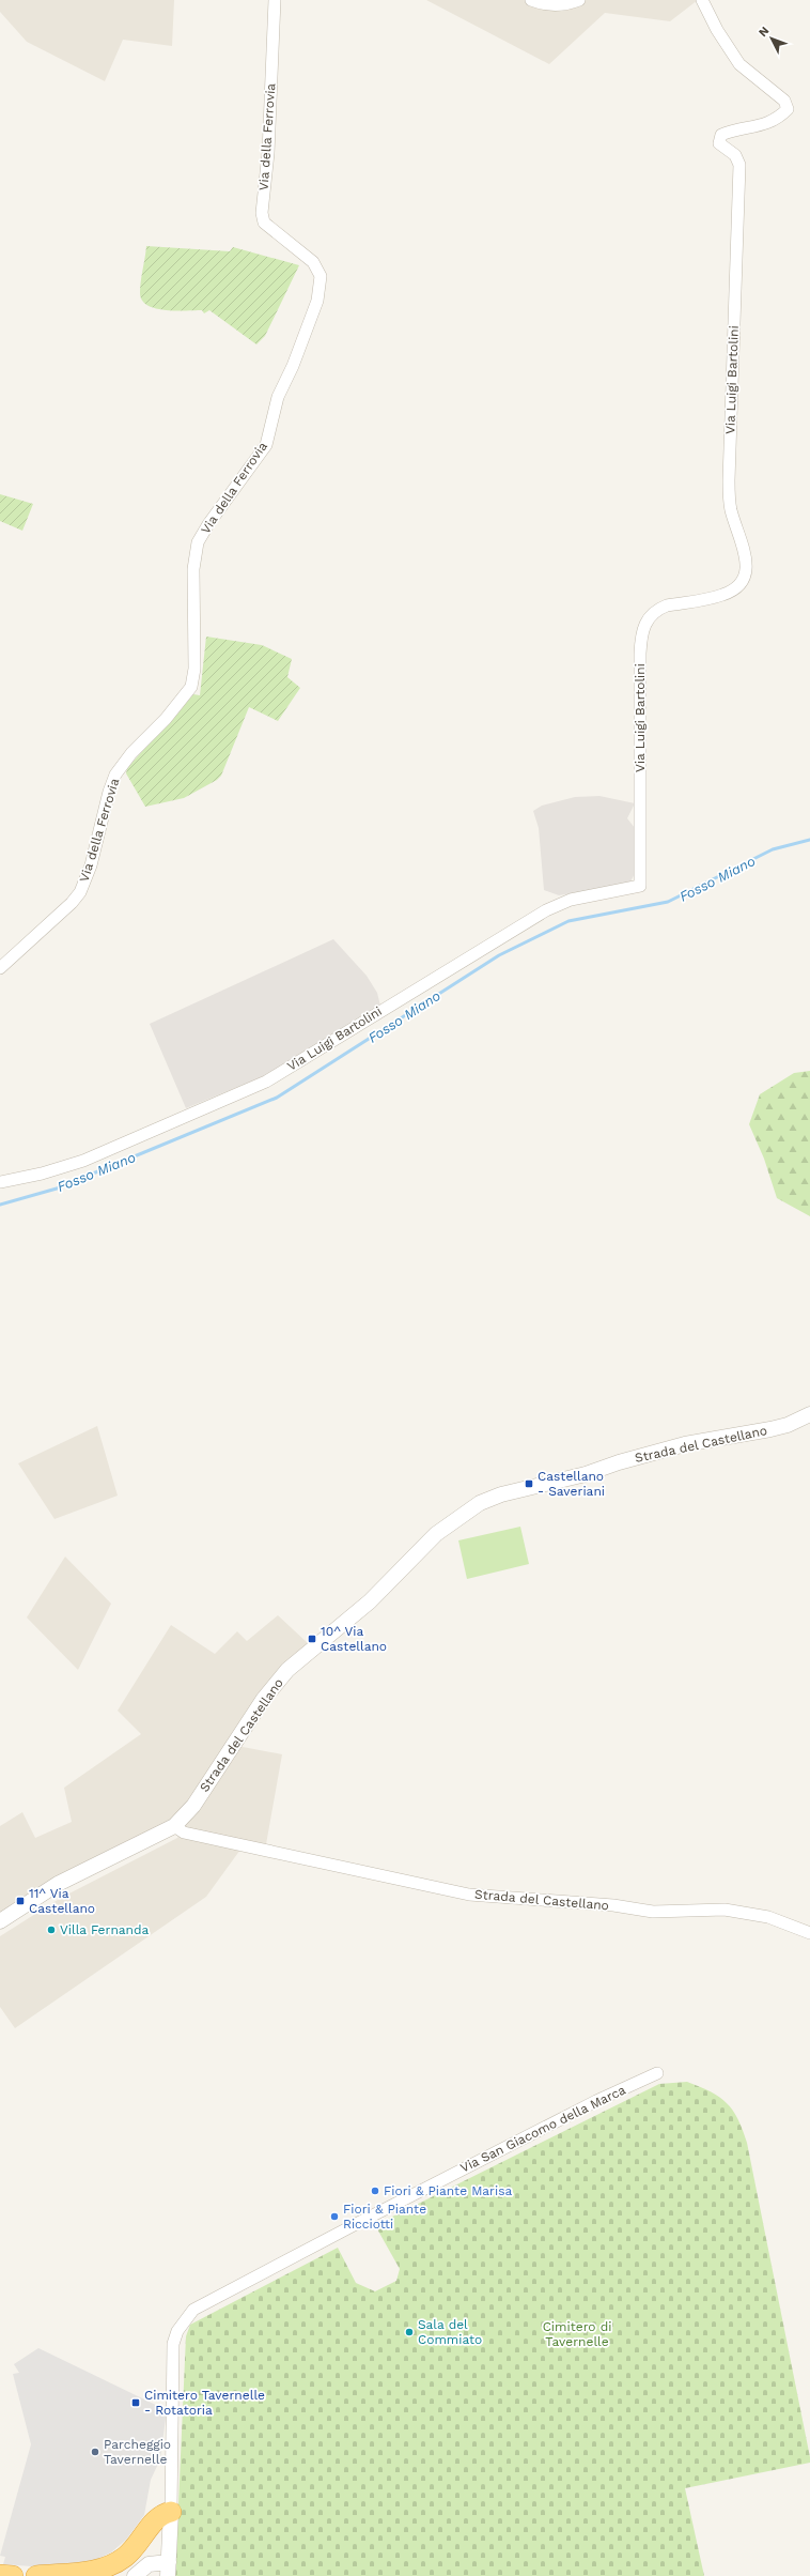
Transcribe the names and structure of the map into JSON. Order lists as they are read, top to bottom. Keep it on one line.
{"streets":{"street":["Via della Ferrovia","Via Luigi Bartolini","Strada del Castellano","Via San Giacomo della Marca"]},"water":["Fosso Miano"],"parks":["Cimitero di Tavernelle"],"places":{"transit":["Castellano - Saveriani","10^ Via Castellano","11^ Via Castellano","Cimitero Tavernelle - Rotatoria"],"other":["Villa Fernanda","Fiori & Piante Marisa","Fiori & Piante Ricciotti","Sala del Commiato","Parcheggio Tavernelle"]},"north":"top left"}
